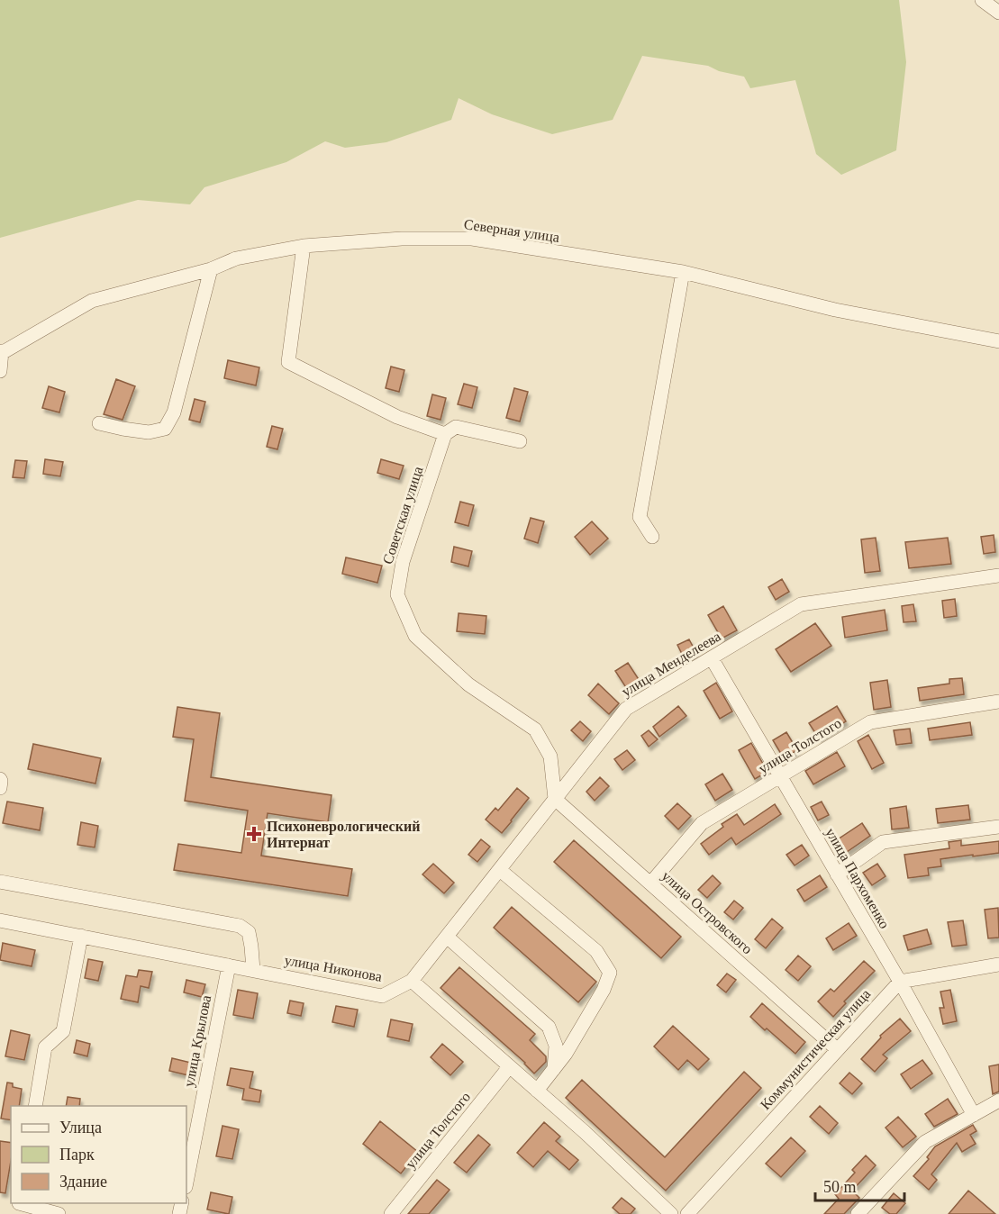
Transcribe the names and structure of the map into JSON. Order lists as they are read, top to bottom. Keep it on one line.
{"streets":{"street":["Северная улица","Советская улица","улица Менделеева","улица Толстого","улица Пархоменко","улица Островского","улица Никонова","улица Крылова","Коммунистическая улица"]},"crossings":[["Советская улица","улица Менделеева"],["Советская улица","улица Островского"],["улица Менделеева","улица Пархоменко"],["улица Менделеева","улица Островского"],["улица Менделеева","улица Никонова"],["улица Толстого","улица Пархоменко"],["улица Толстого","улица Островского"],["улица Пархоменко","Коммунистическая улица"],["улица Островского","Коммунистическая улица"],["улица Никонова","улица Крылова"]],"places":{"health":["Психоневрологический Интернат"]},"legend":["Улица","Парк","Здание"],"scale_bar":"50 m"}
